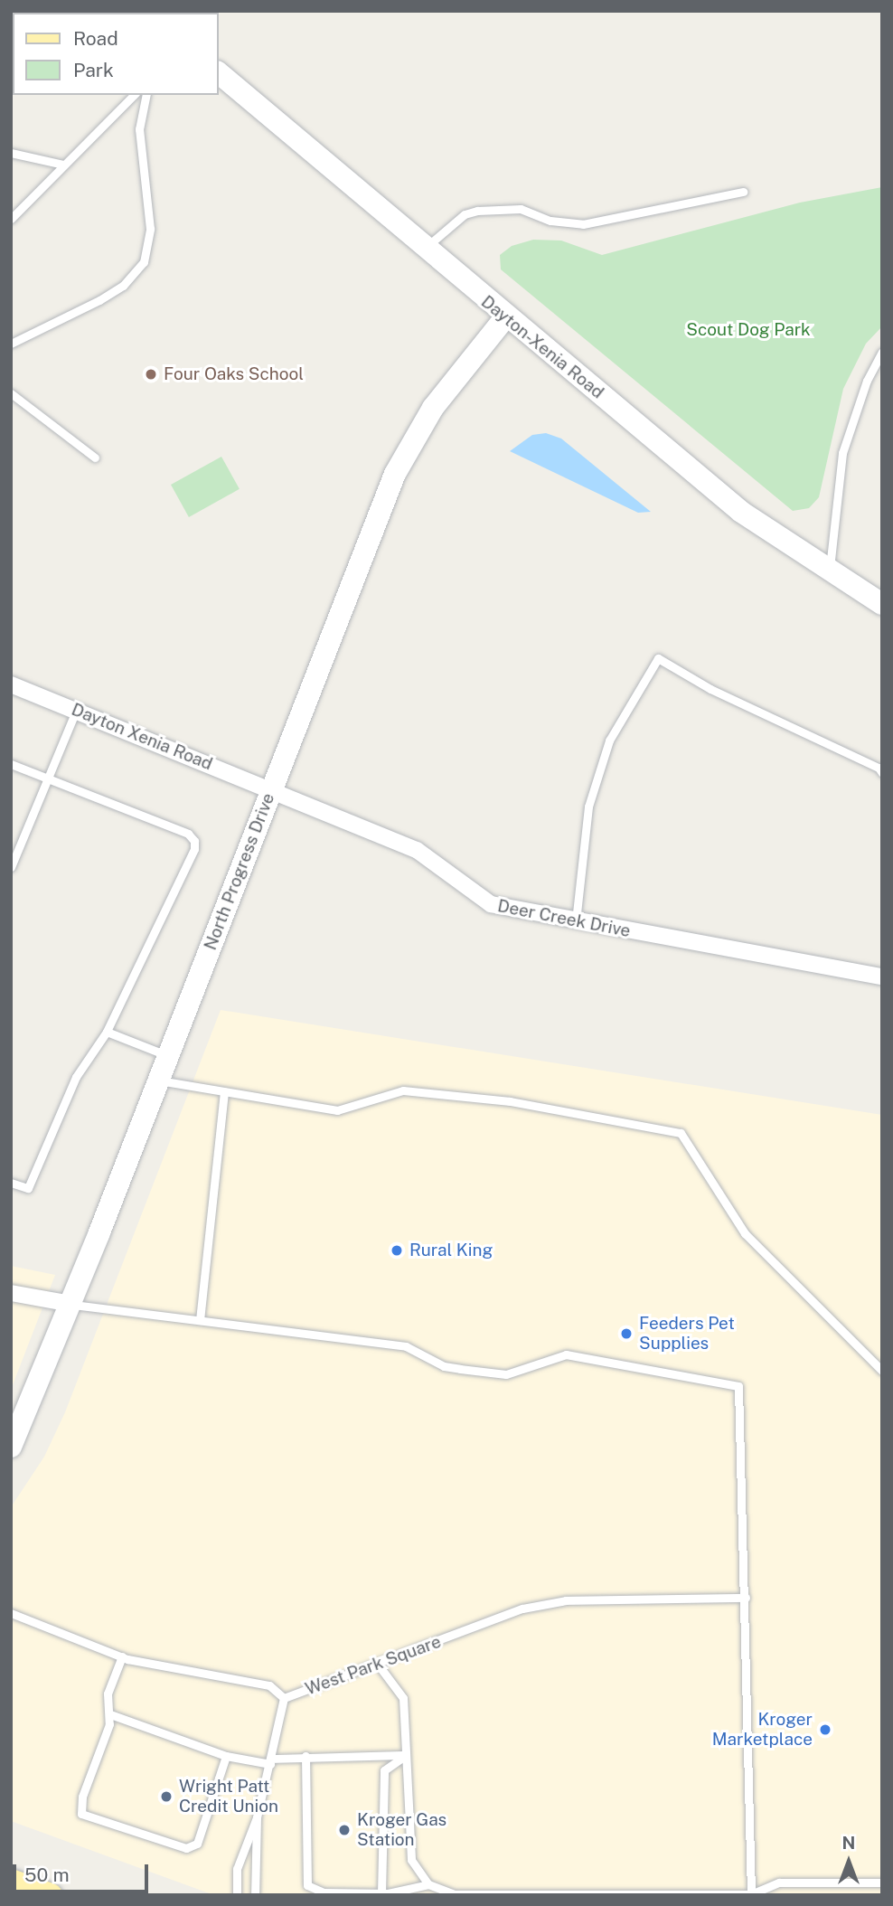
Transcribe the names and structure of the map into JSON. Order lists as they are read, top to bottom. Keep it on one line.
{"streets":{"street":["Dayton-Xenia Road","Dayton Xenia Road","North Progress Drive","Deer Creek Drive"],"lane":["West Park Square"]},"crossings":[["Dayton-Xenia Road","North Progress Drive"],["Dayton Xenia Road","North Progress Drive"],["Dayton Xenia Road","Deer Creek Drive"],["North Progress Drive","Deer Creek Drive"]],"parks":["Scout Dog Park"],"places":["Four Oaks School","Rural King","Feeders Pet Supplies","Kroger Marketplace","Wright Patt Credit Union","Kroger Gas Station"],"legend":["Road","Park"],"scale_bar":"50 m","north":"top"}
